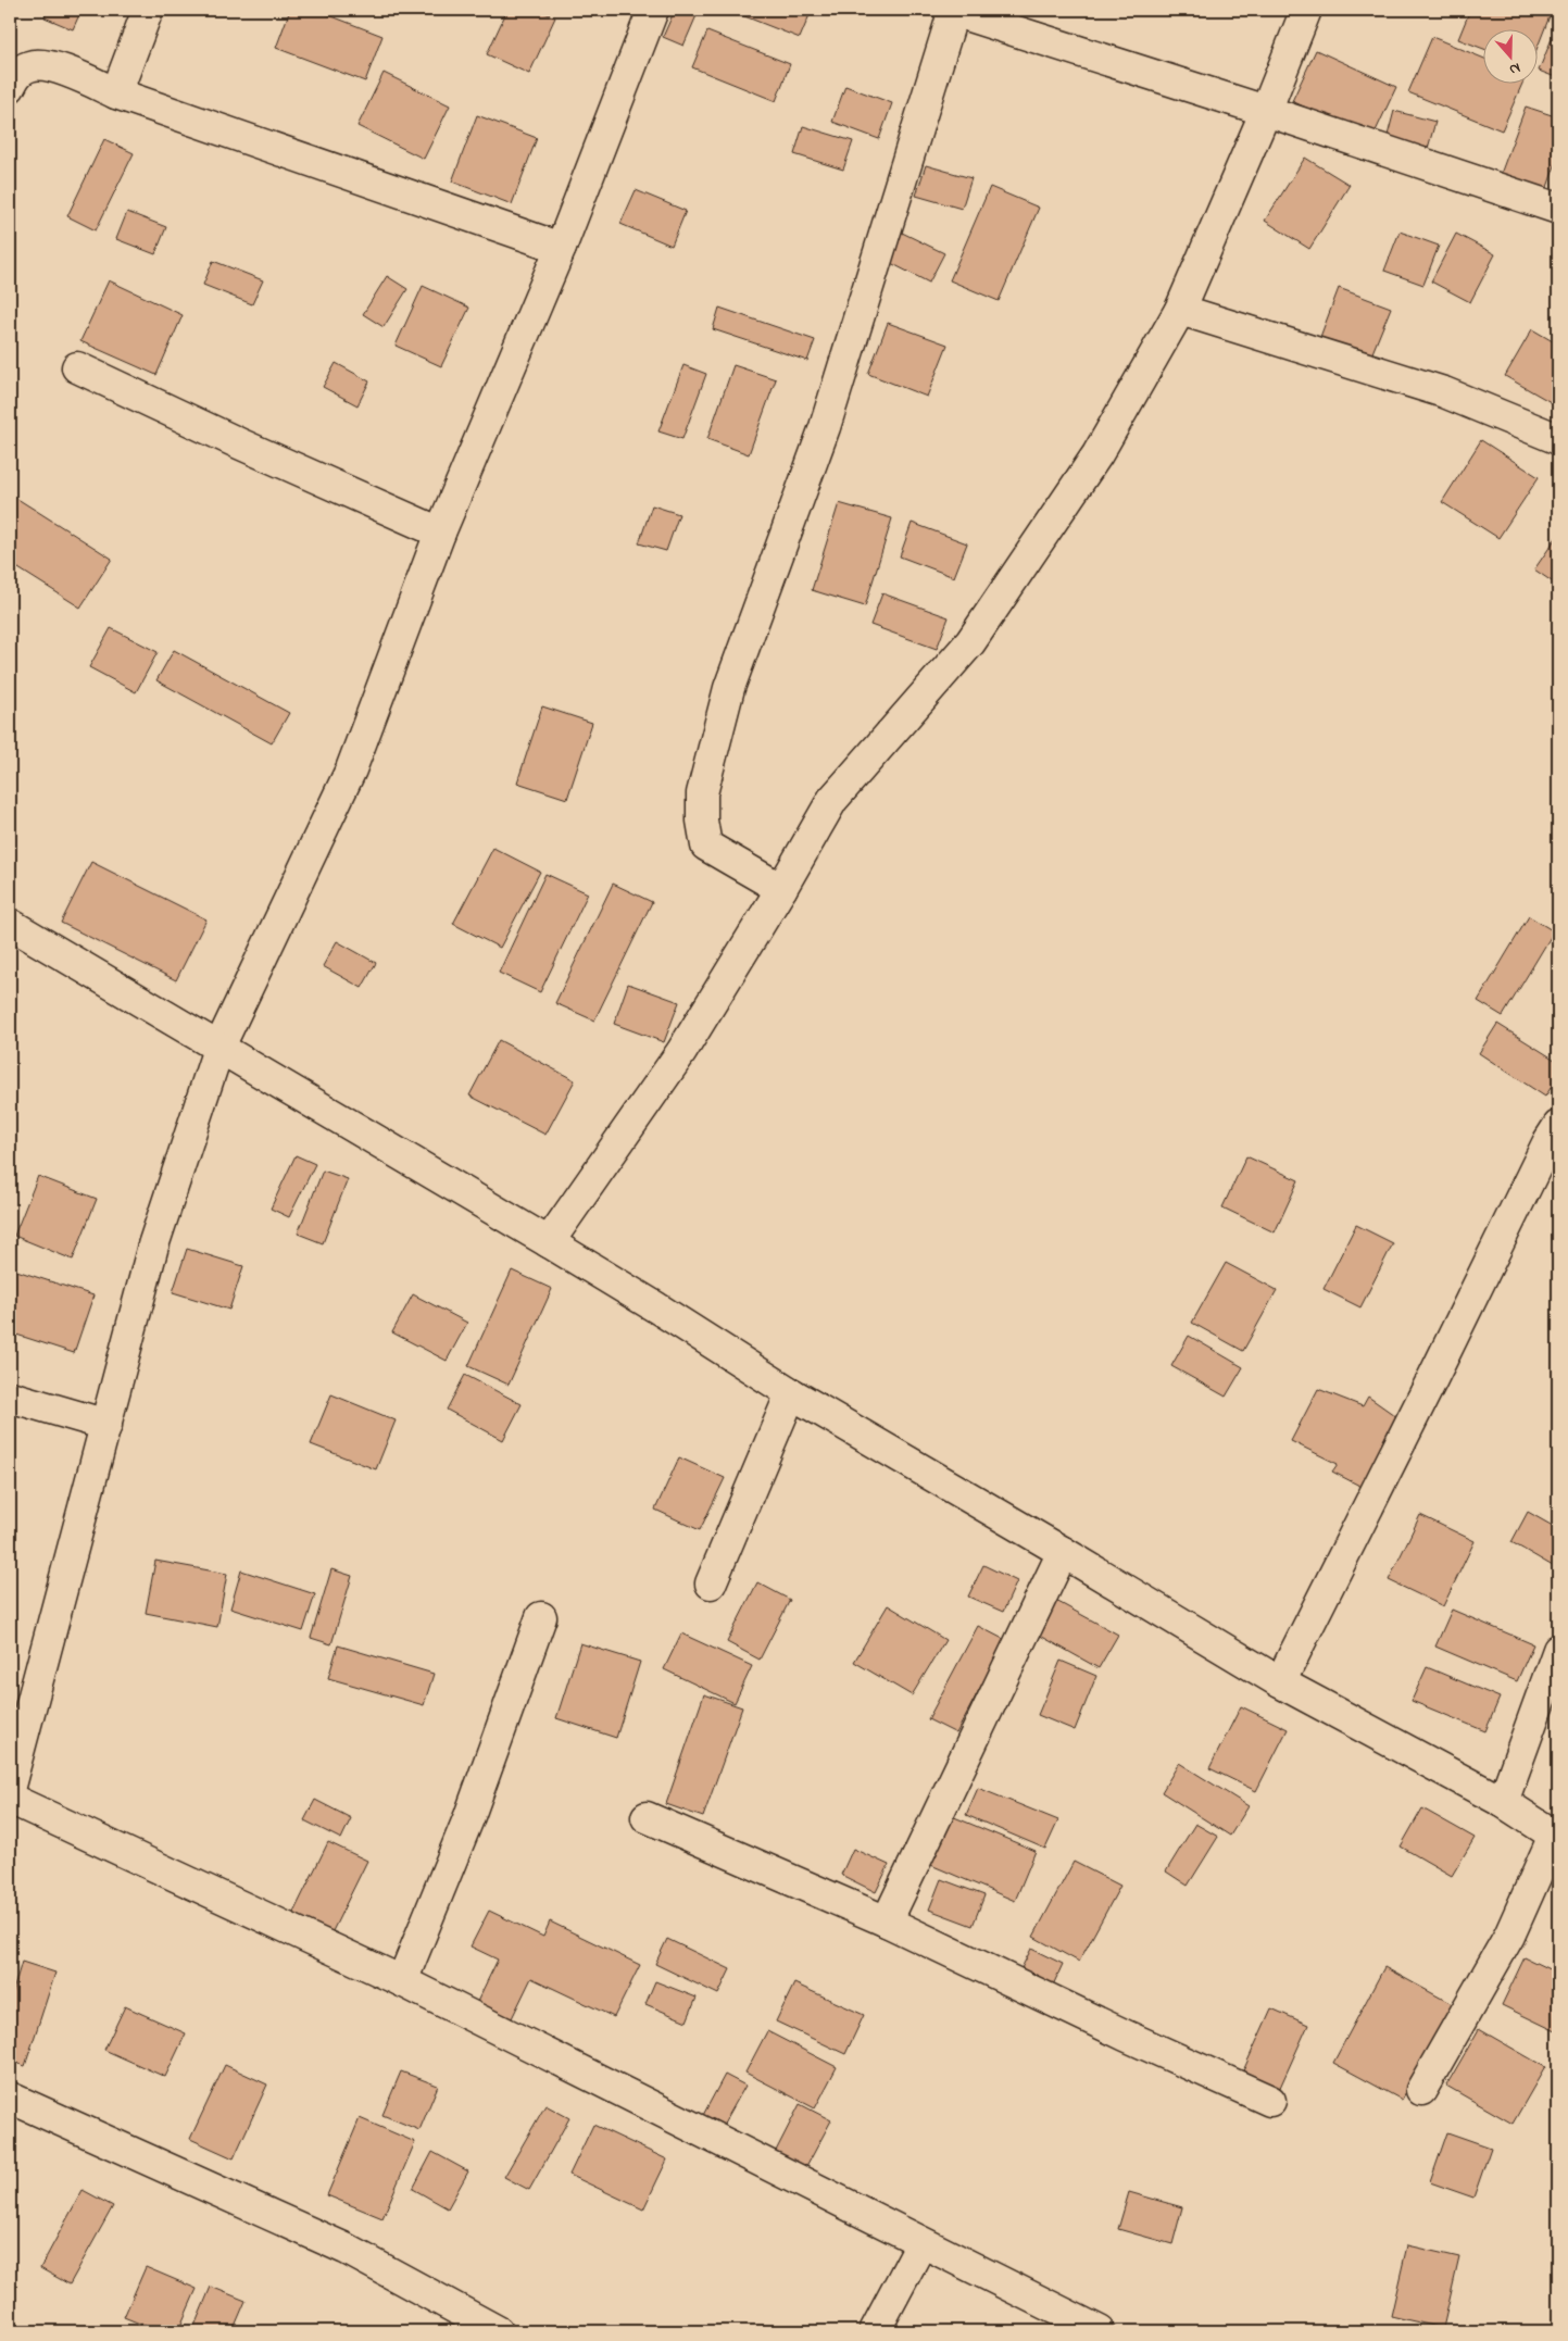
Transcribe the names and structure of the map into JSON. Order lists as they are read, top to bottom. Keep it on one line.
{"north":"bottom"}
